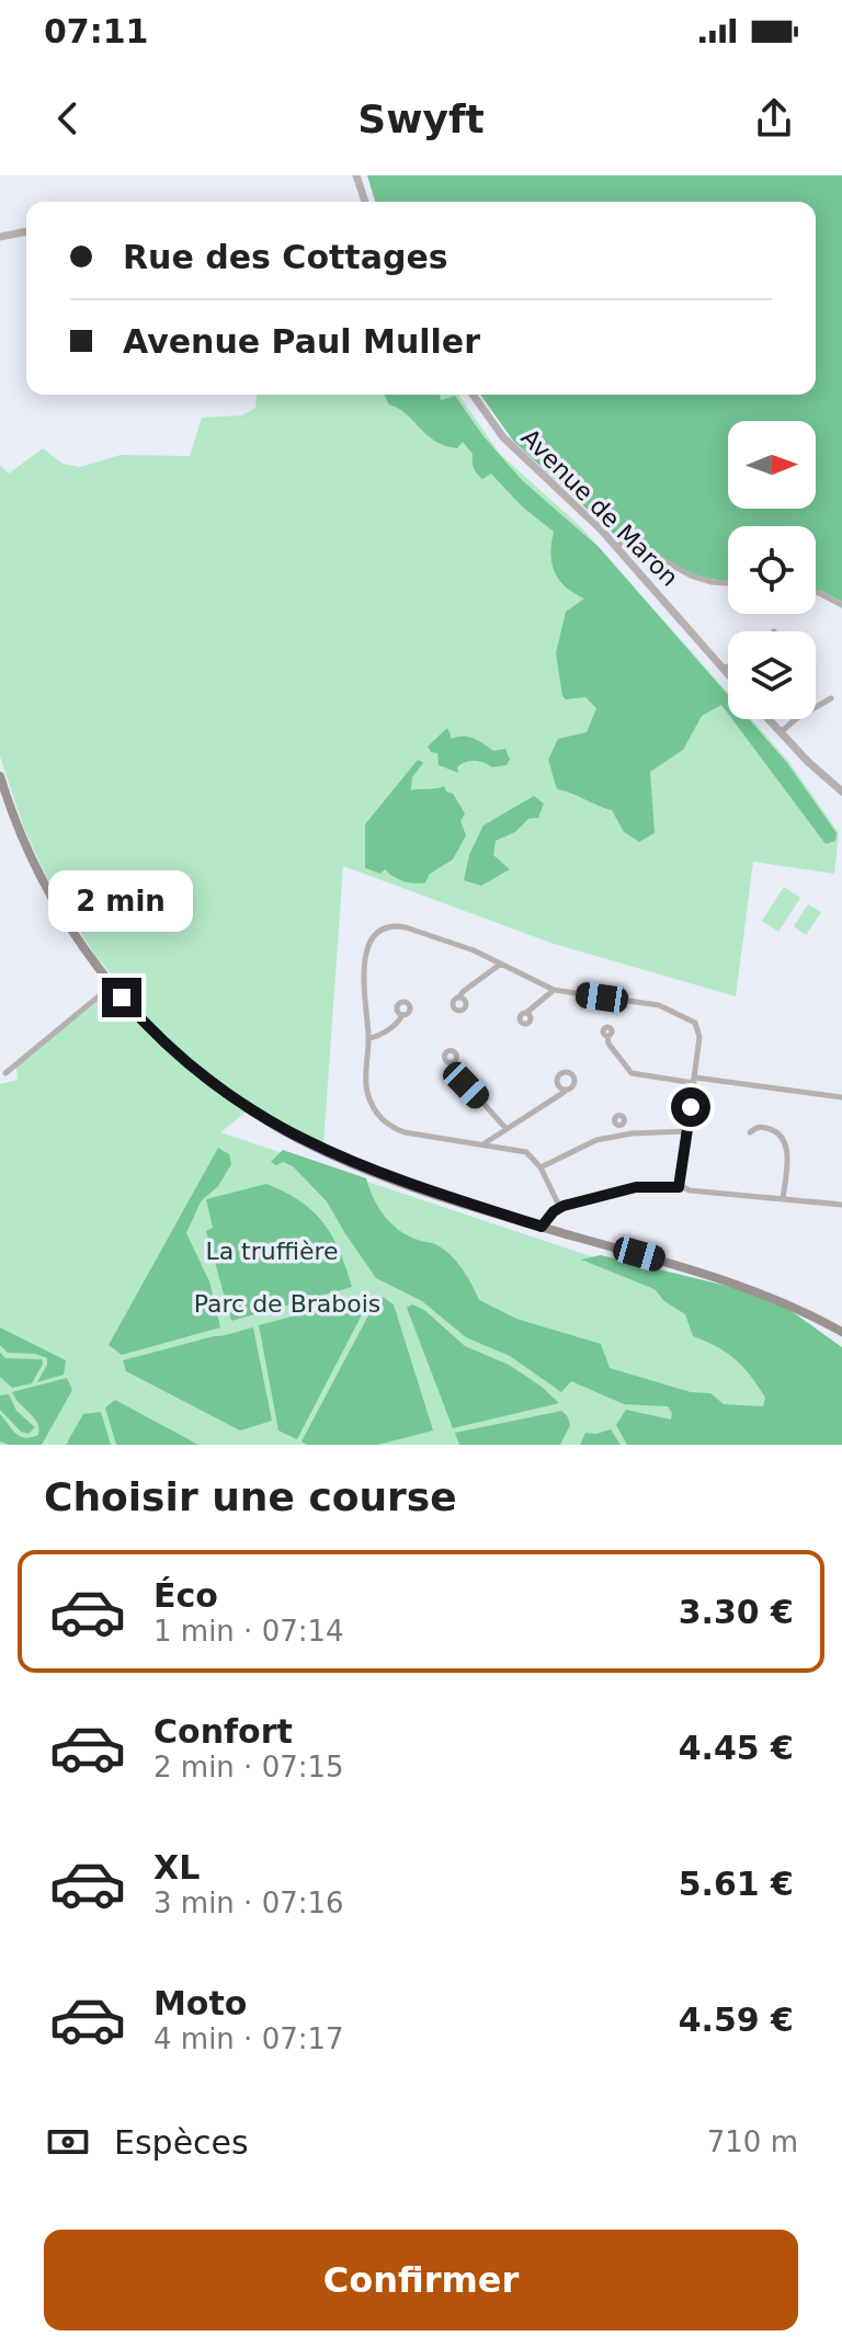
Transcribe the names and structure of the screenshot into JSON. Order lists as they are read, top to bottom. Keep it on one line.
{"streets":{"street":["Avenue de Maron"]},"parks":["La truffière","Parc de Brabois"],"north":"right","page":{"status":"07:11","header":"Swyft","banner":["Rue des Cottages","Avenue Paul Muller"],"bubble":"2 min","heading":"Choisir une course","list":[{"name":"Éco","note":"1 min · 07:14","value":"3.30 €"},{"name":"Confort","note":"2 min · 07:15","value":"4.45 €"},{"name":"XL","note":"3 min · 07:16","value":"5.61 €"},{"name":"Moto","note":"4 min · 07:17","value":"4.59 €"}],"pay":["Espèces","710 m"],"buttons":"Confirmer"}}
